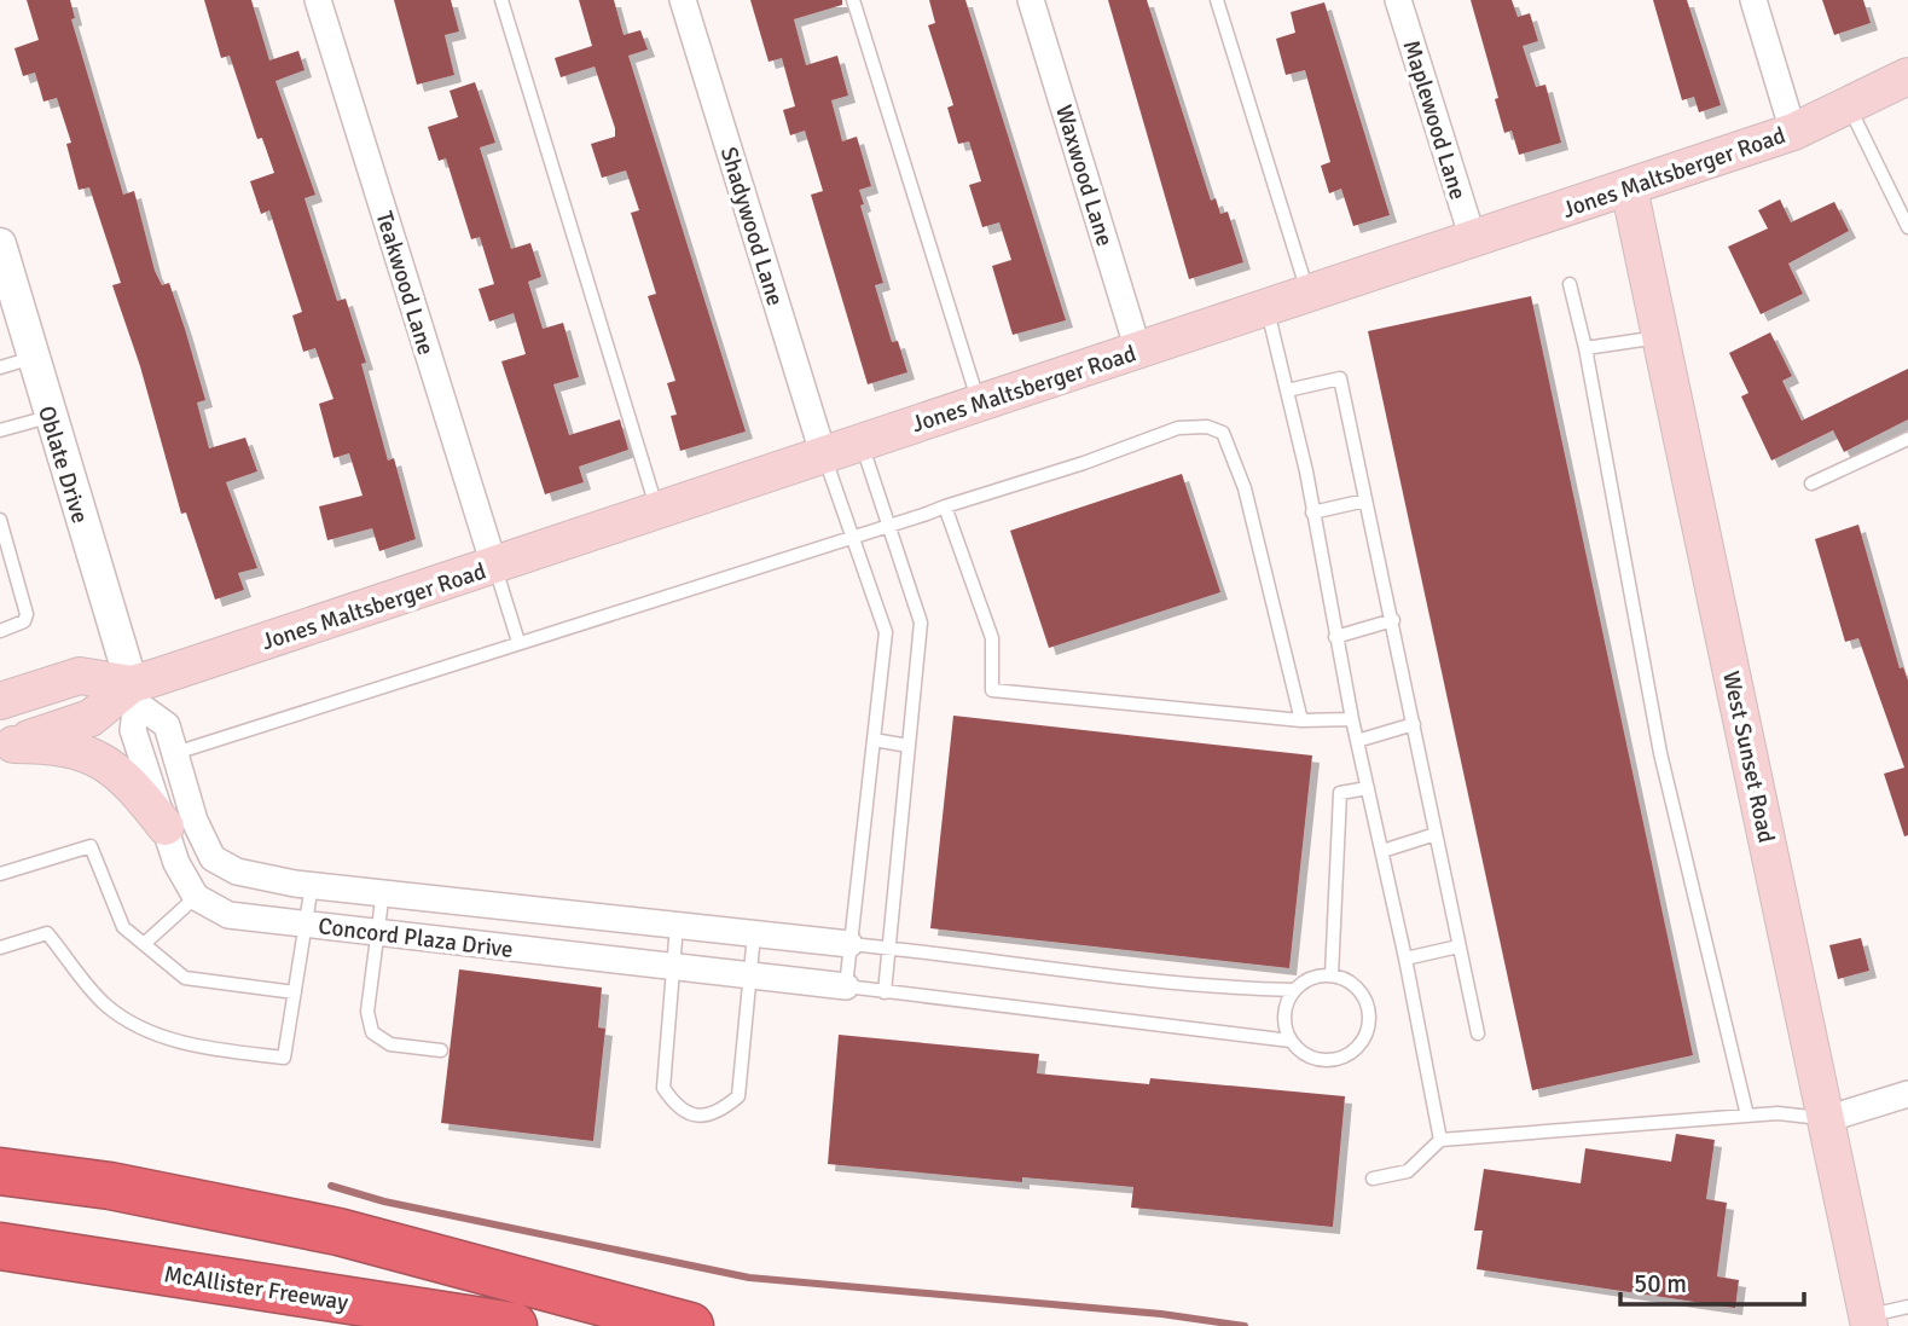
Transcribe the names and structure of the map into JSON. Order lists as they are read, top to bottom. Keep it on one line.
{"streets":{"highway":["McAllister Freeway"],"main road":["Jones Maltsberger Road","West Sunset Road"],"street":["Maplewood Lane","Waxwood Lane","Shadywood Lane","Teakwood Lane","Oblate Drive","Concord Plaza Drive"]},"crossings":[["Maplewood Lane","Jones Maltsberger Road"],["Jones Maltsberger Road","Waxwood Lane"],["Jones Maltsberger Road","Shadywood Lane"],["Jones Maltsberger Road","Teakwood Lane"],["Jones Maltsberger Road","Oblate Drive"],["Jones Maltsberger Road","West Sunset Road"],["Jones Maltsberger Road","Concord Plaza Drive"],["Oblate Drive","Concord Plaza Drive"]],"scale_bar":"50 m"}
